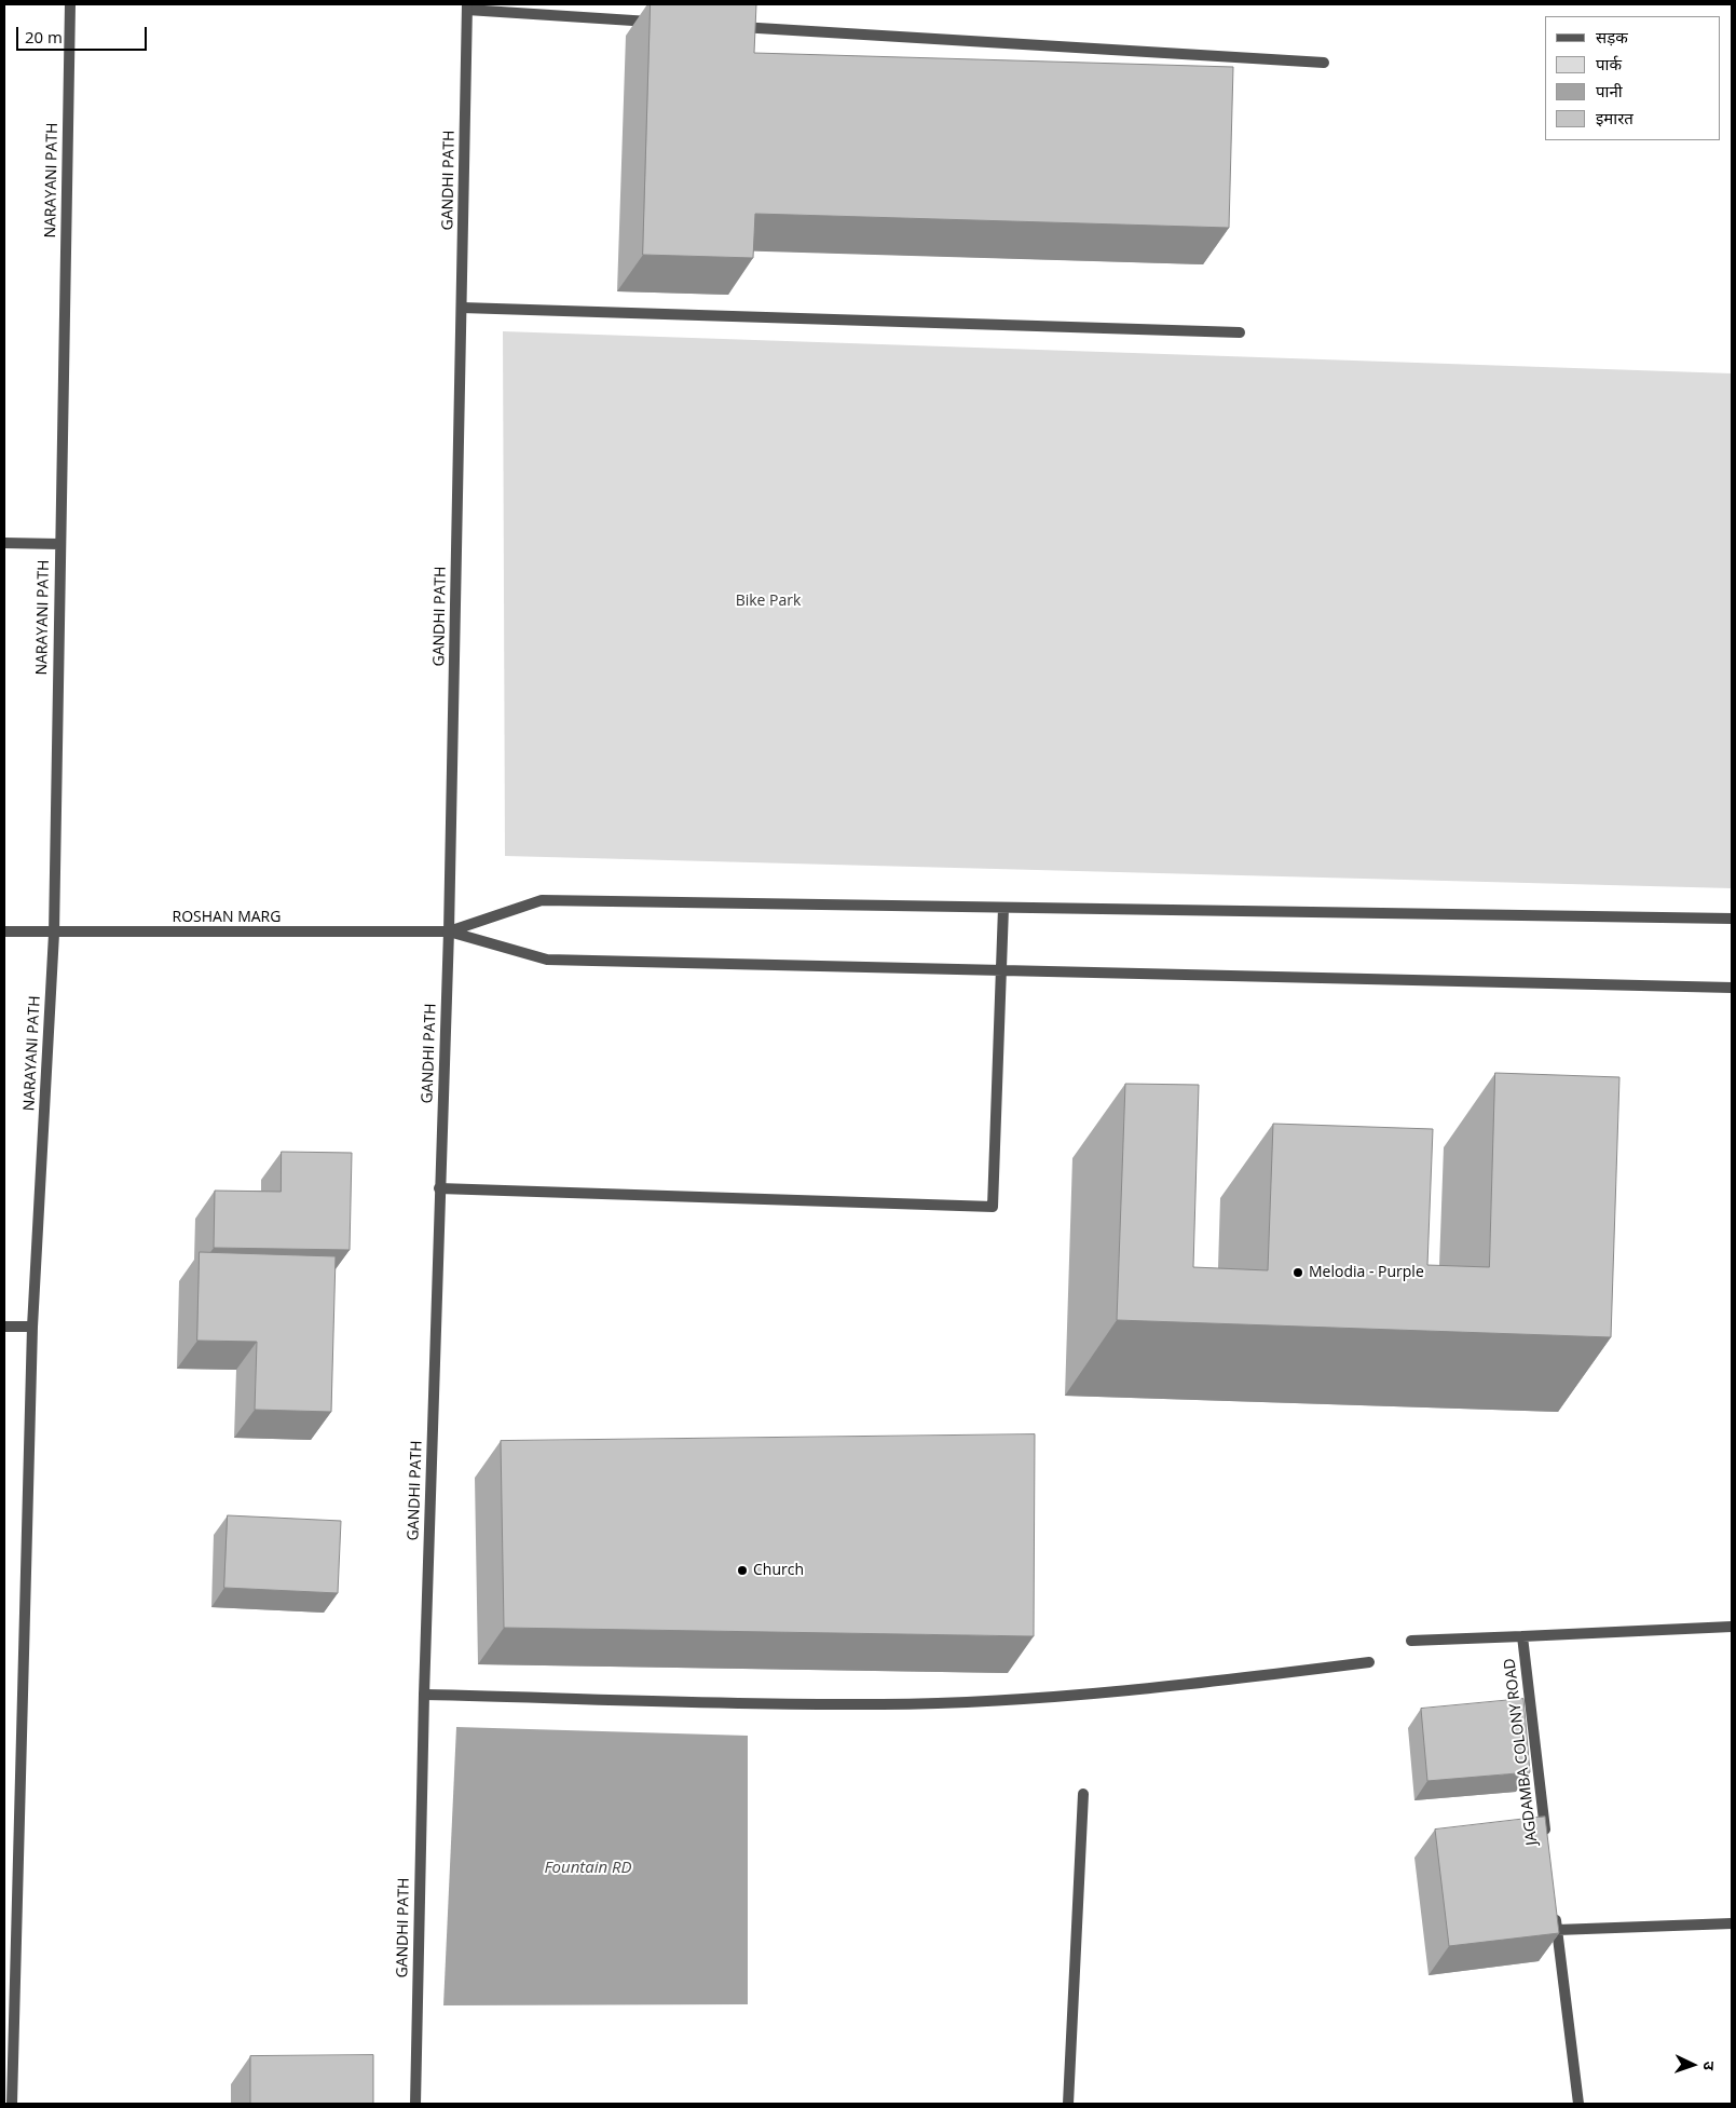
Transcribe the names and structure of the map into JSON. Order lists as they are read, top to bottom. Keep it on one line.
{"streets":{"street":["NARAYANI PATH","GANDHI PATH","ROSHAN MARG","JAGDAMBA COLONY ROAD"]},"crossings":[["NARAYANI PATH","ROSHAN MARG"],["GANDHI PATH","ROSHAN MARG"]],"water":["Fountain RD"],"parks":["Bike Park"],"places":["Melodia - Purple","Church"],"legend":["सड़क","पार्क","पानी","इमारत"],"scale_bar":"20 m","north":"right"}
